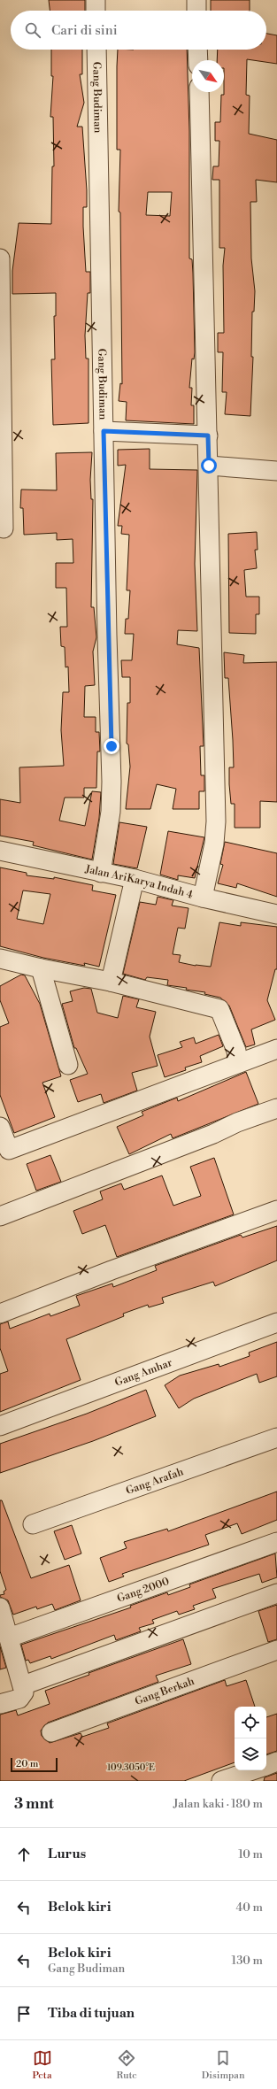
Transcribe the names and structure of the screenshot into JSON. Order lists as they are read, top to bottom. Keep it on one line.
{"streets":{"street":["Gang Budiman","Jalan AriKarya Indah 4","Gang Amhar","Gang Arafah","Gang 2000","Gang Berkah"]},"crossings":[["Gang Budiman","Jalan AriKarya Indah 4"]],"scale_bar":"20 m","north":"bottom right","page":{"search":"Cari di sini","scale":"20 m","heading":["3 mnt","Jalan kaki · 180 m"],"list":[["Lurus","10 m"],["Belok kiri","40 m"],["Belok kiri","Gang Budiman","130 m"],"Tiba di tujuan"],"nav":["Peta","Rute","Disimpan"]},"coordinates":["109.3050°E"]}
